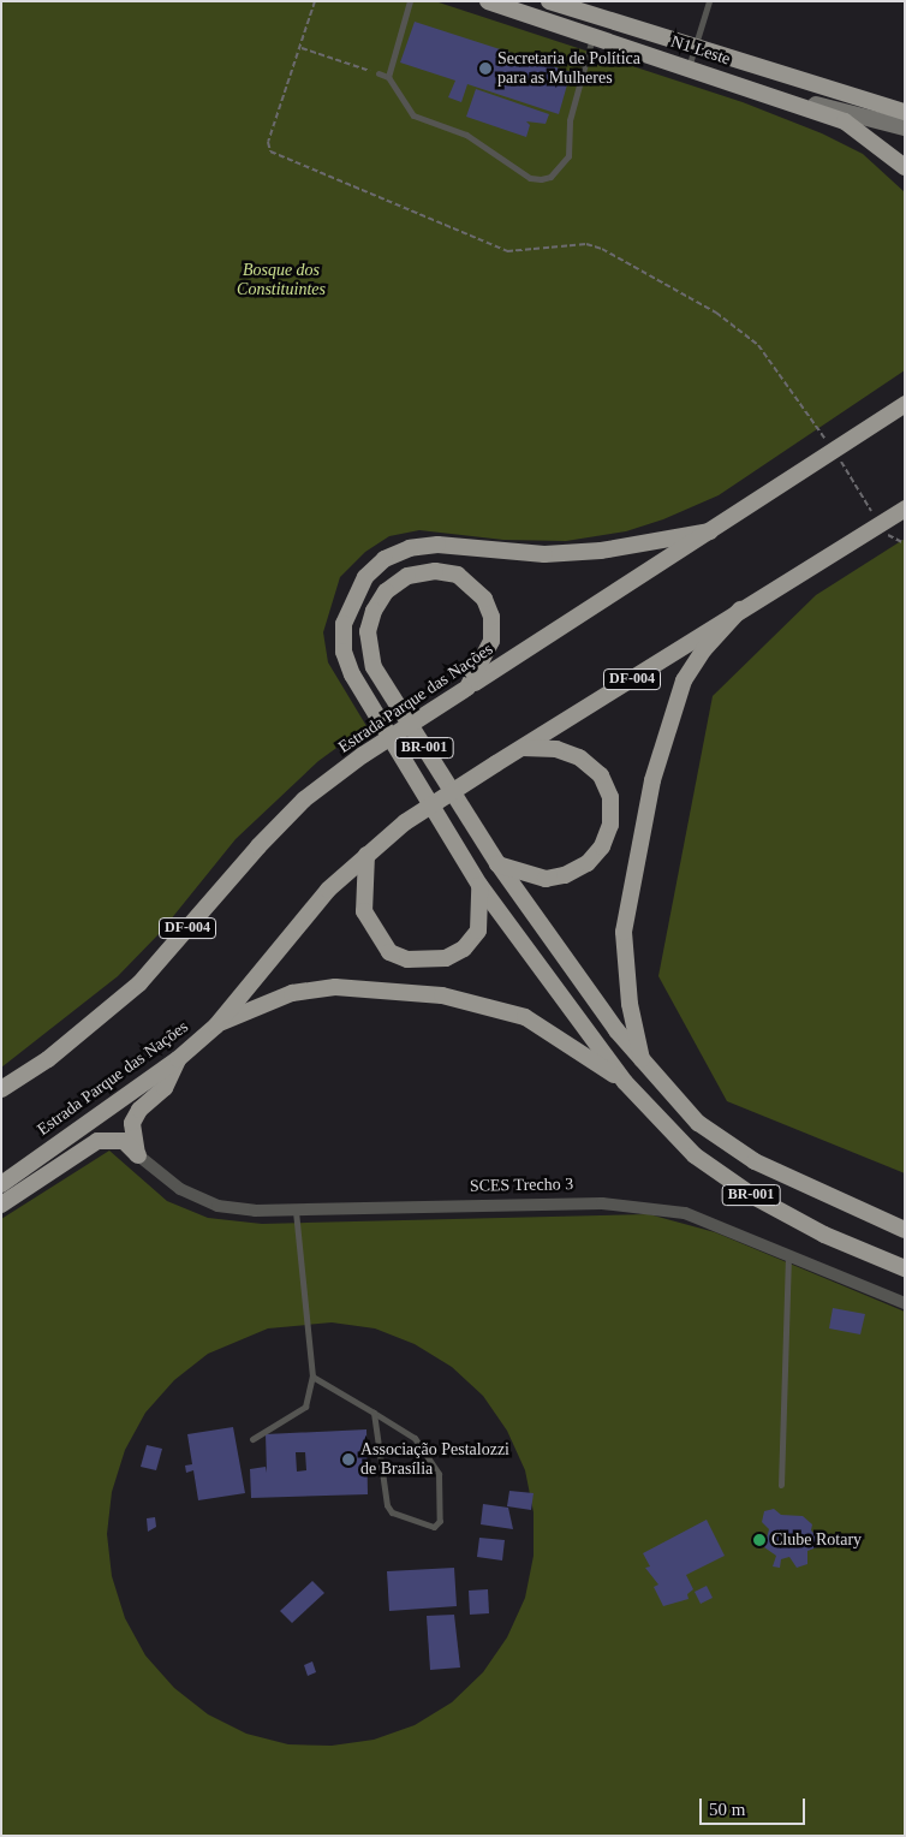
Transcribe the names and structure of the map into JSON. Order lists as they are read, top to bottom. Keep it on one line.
{"streets":{"highway":["N1 Leste","DF-004","Estrada Parque das Nações","BR-001"],"street":["SCES Trecho 3"]},"crossings":[["Estrada Parque das Nações","BR-001"]],"parks":["Bosque dos Constituintes"],"places":["Secretaria de Política para as Mulheres","Associação Pestalozzi de Brasília","Clube Rotary"],"scale_bar":"50 m"}
